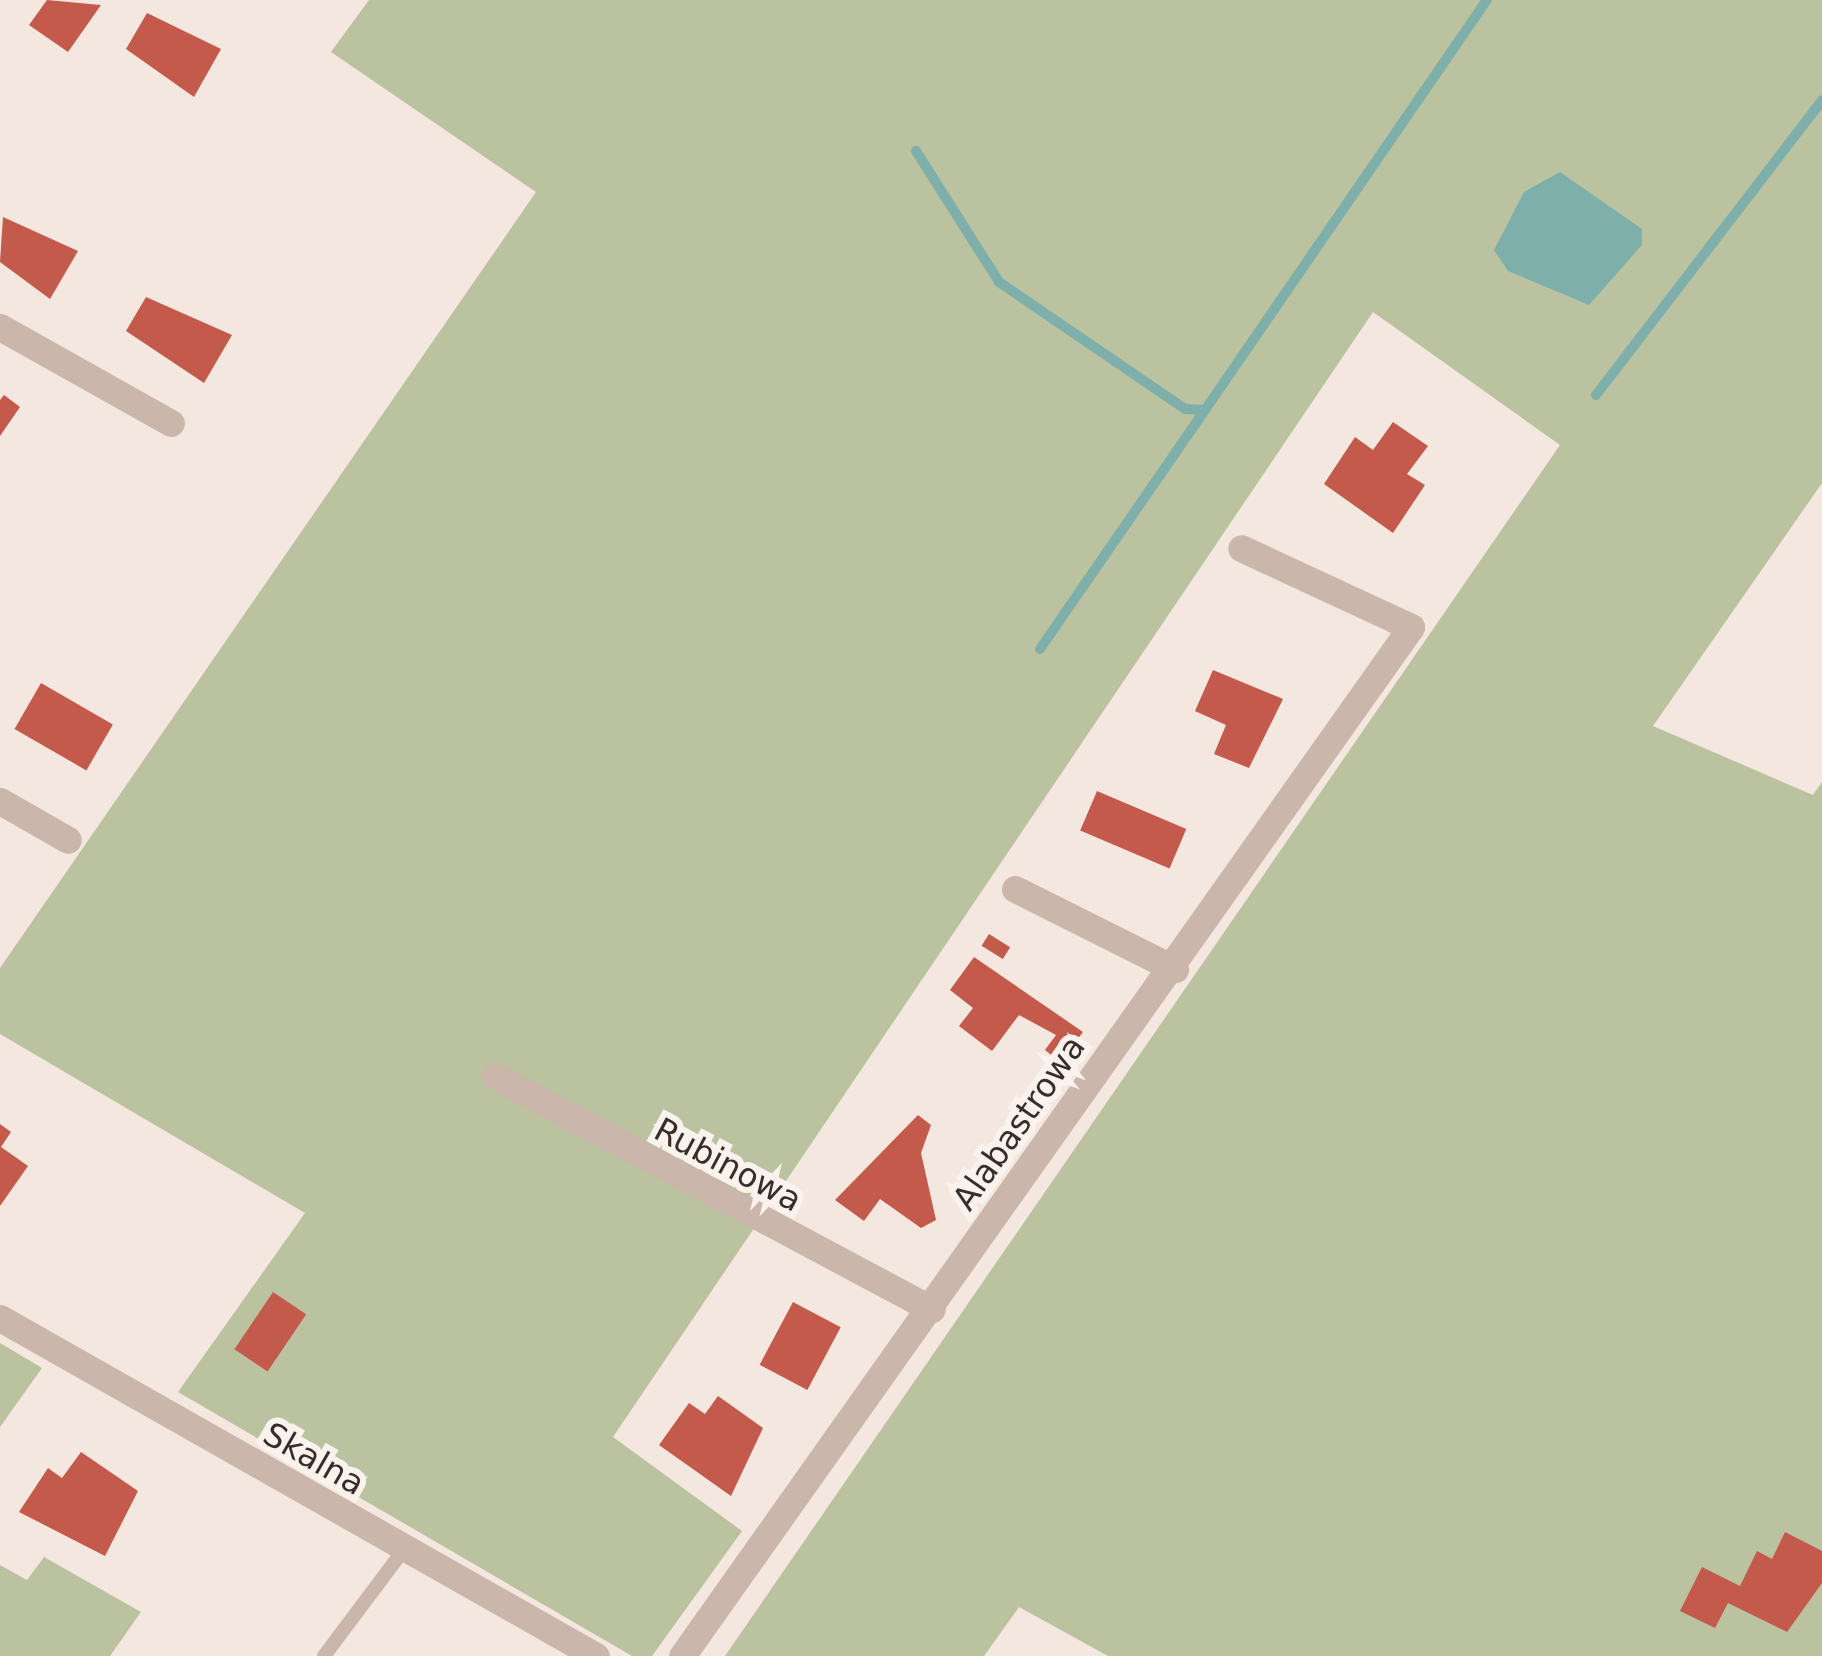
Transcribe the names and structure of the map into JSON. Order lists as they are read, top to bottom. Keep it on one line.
{"streets":{"street":["Alabastrowa","Rubinowa","Skalna"]},"crossings":[["Alabastrowa","Rubinowa"]]}
